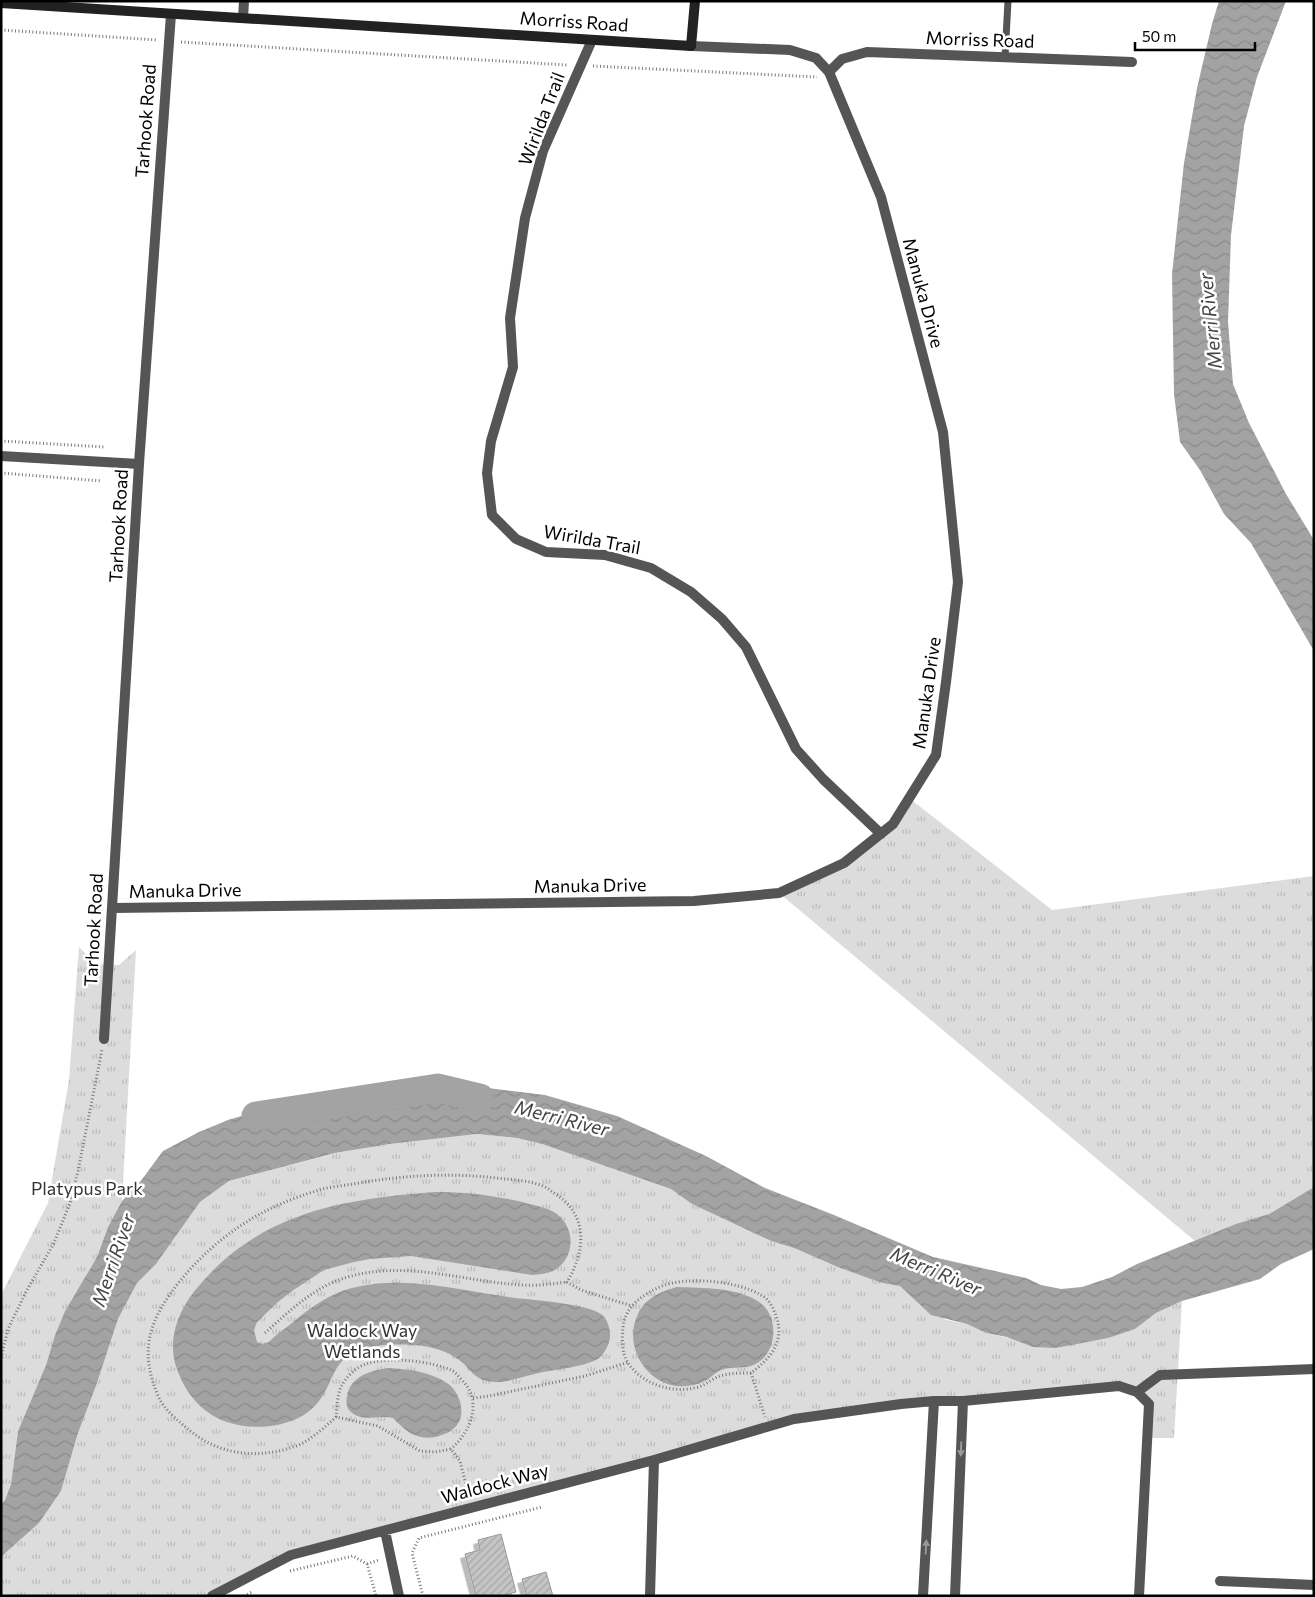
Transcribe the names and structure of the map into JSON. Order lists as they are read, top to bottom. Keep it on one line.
{"streets":{"street":["Morriss Road","Wirilda Trail","Tarhook Road","Manuka Drive","Waldock Way"]},"crossings":[["Morriss Road","Wirilda Trail"],["Morriss Road","Tarhook Road"],["Morriss Road","Manuka Drive"],["Wirilda Trail","Manuka Drive"],["Tarhook Road","Manuka Drive"]],"water":["Merri River"],"parks":["Platypus Park","Waldock Way Wetlands"],"scale_bar":"50 m"}
